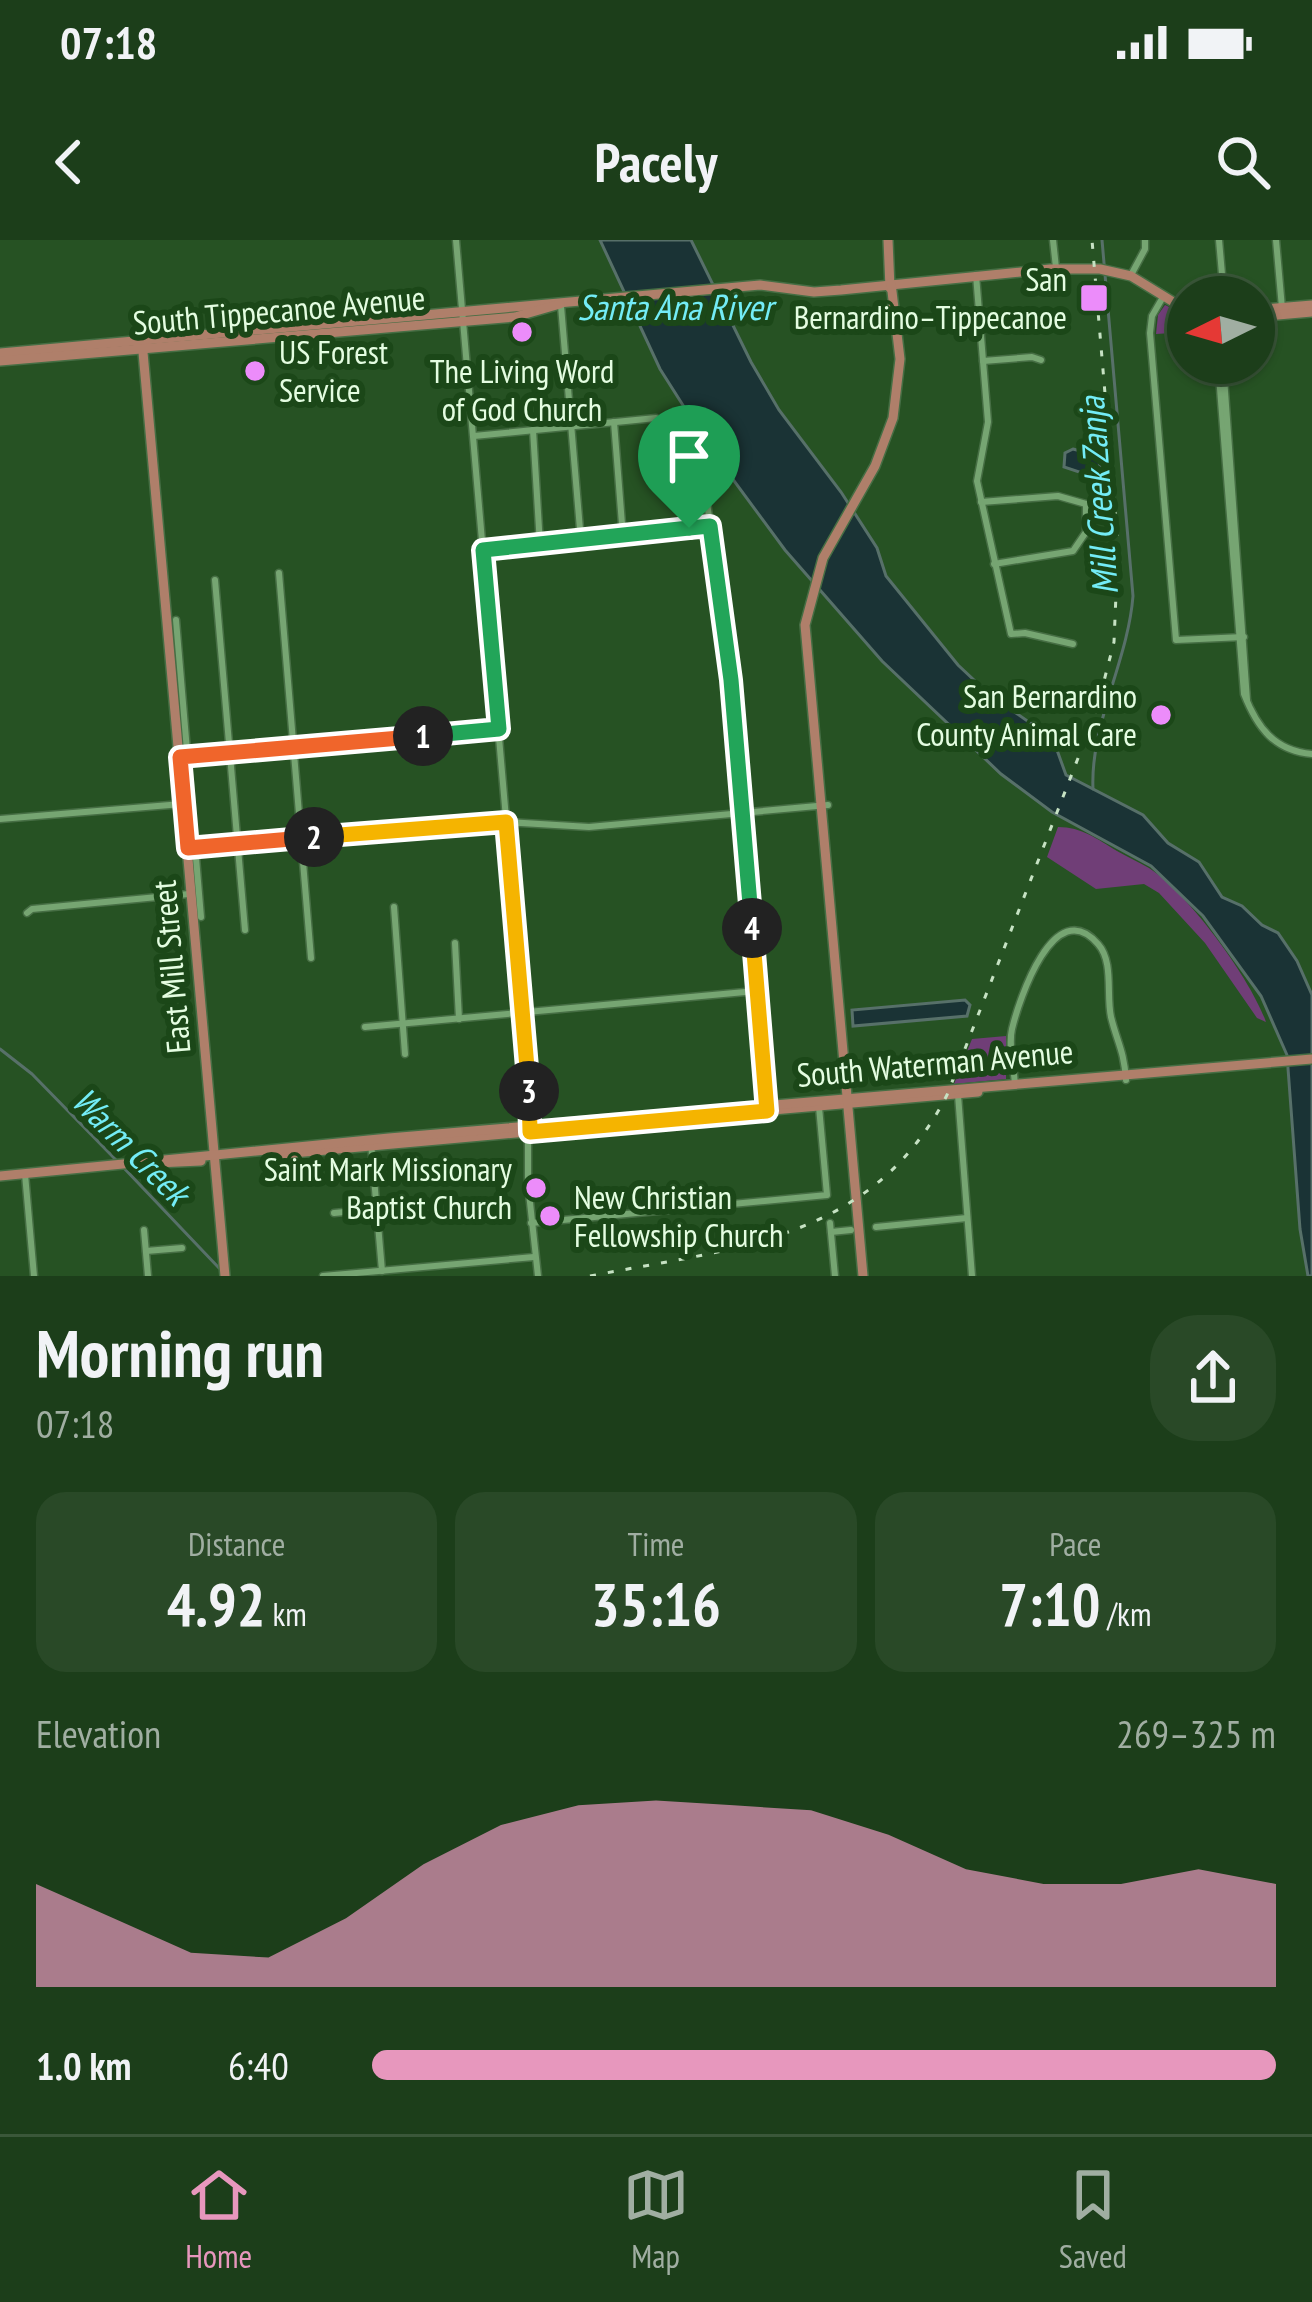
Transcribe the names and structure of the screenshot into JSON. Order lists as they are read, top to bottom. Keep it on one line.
{"streets":{"main road":["South Tippecanoe Avenue","East Mill Street","South Waterman Avenue"]},"crossings":[["South Tippecanoe Avenue","East Mill Street"],["East Mill Street","South Waterman Avenue"]],"water":["Santa Ana River","Mill Creek Zanja","Warm Creek"],"places":{"transit":["San Bernardino–Tippecanoe"],"other":["The Living Word of God Church","US Forest Service","San Bernardino County Animal Care","Saint Mark Missionary Baptist Church","New Christian Fellowship Church"]},"north":"left","page":{"status":"07:18","header":"Pacely","pins":["1","2","4","3"],"heading":["Morning run","07:18"],"stats":[["Distance","4.92 km"],["Time","35:16"],["Pace","7:10 /km"]],"chart":["Elevation","269–325 m"],"list":[{"name":"1.0 km","note":"6:40"}],"tabs":["Home","Map","Saved"]}}
